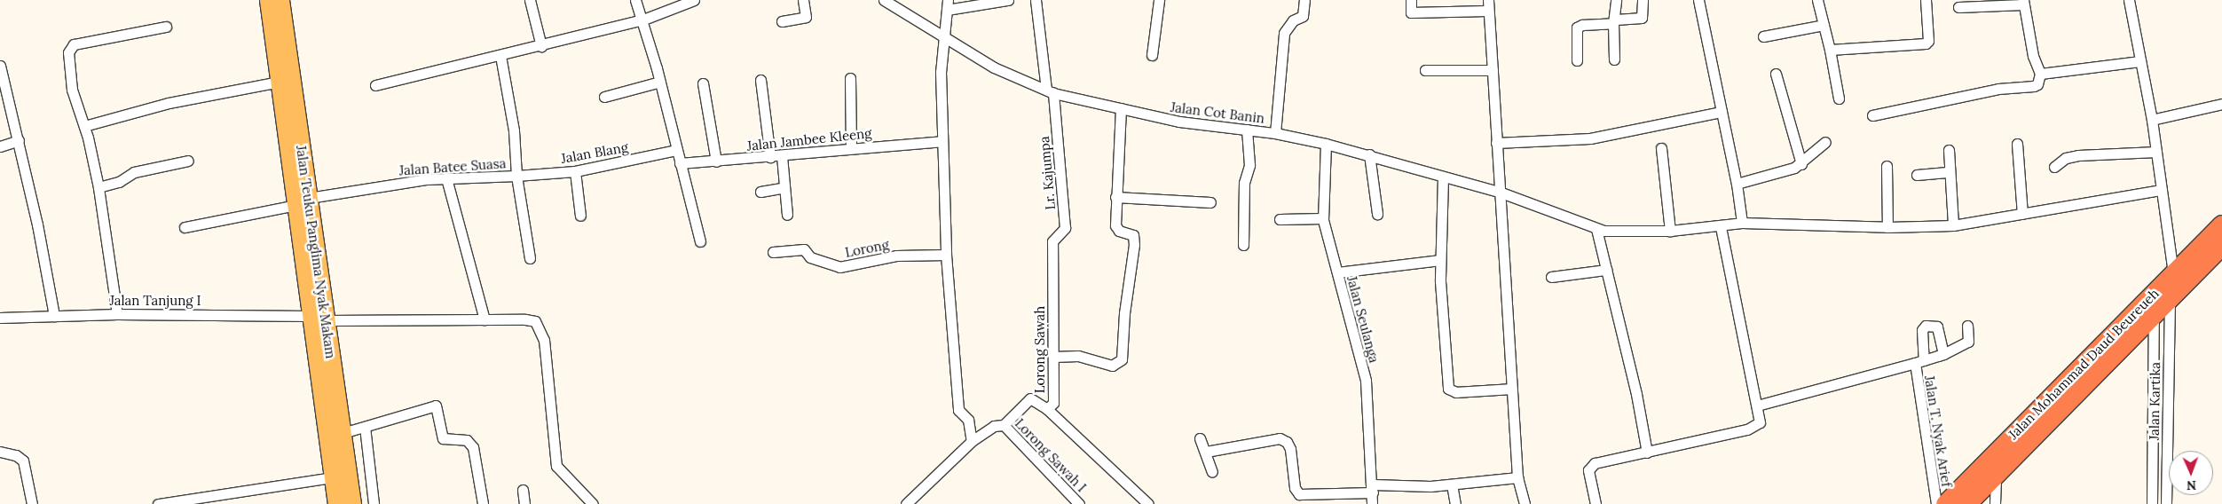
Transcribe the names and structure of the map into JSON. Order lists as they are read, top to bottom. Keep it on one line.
{"streets":{"highway":["Jalan Mohammad Daud Beureueh"],"main road":["Jalan Teuku Panglima Nyak Makam"],"street":["Jalan Cot Banin","Jalan Jambee Kleeng","Jalan Blang","Jalan Batee Suasa","Lr. Kajumpa","Lorong","Jalan Tanjung I","Jalan Seulanga","Lorong Sawah","Jalan Kartika","Jalan T. Nyak Arief","Lorong Sawah I"]},"crossings":[["Jalan Cot Banin","Lr. Kajumpa"],["Jalan Cot Banin","Jalan Seulanga"],["Jalan Blang","Jalan Batee Suasa"],["Jalan Batee Suasa","Jalan Teuku Panglima Nyak Makam"],["Lr. Kajumpa","Lorong Sawah"],["Jalan Teuku Panglima Nyak Makam","Jalan Tanjung I"],["Lorong Sawah","Lorong Sawah I"],["Jalan Mohammad Daud Beureueh","Jalan Kartika"]],"north":"bottom"}
